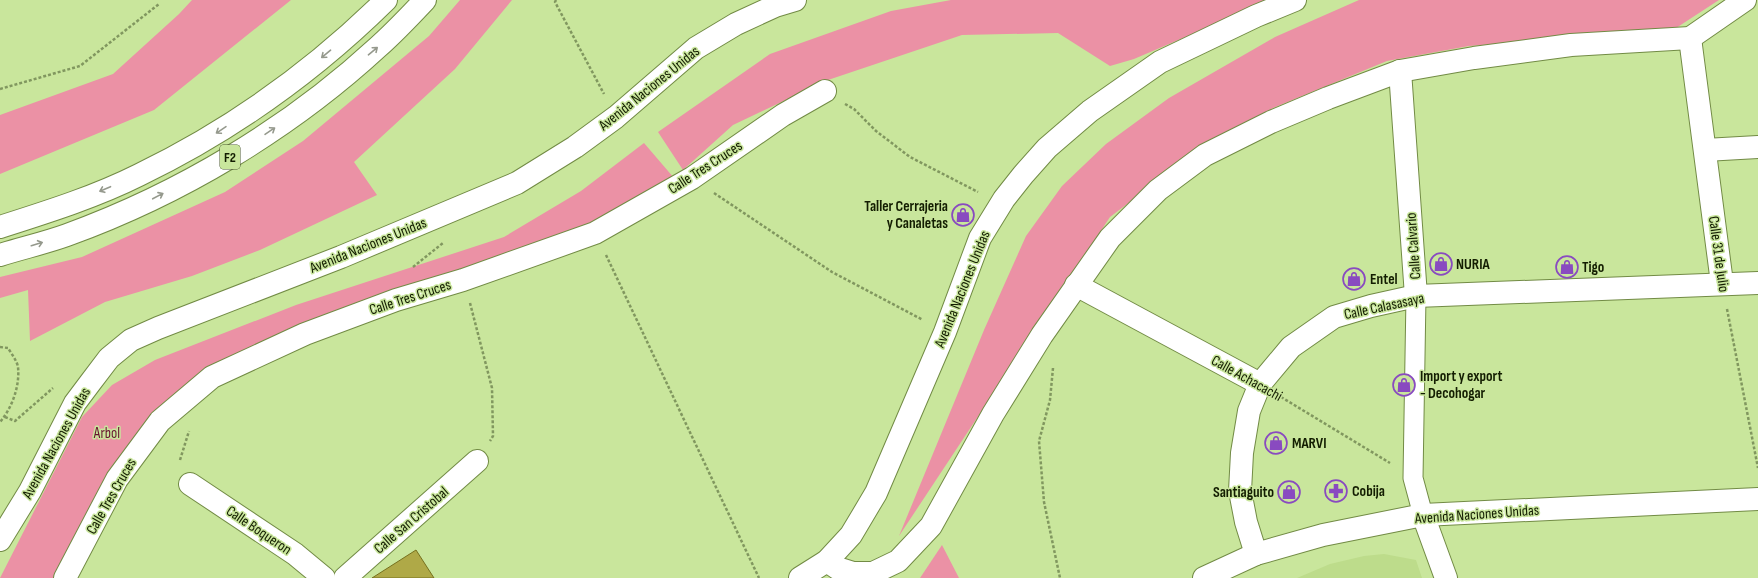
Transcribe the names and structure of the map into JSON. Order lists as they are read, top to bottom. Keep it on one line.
{"streets":{"main road":["Avenida Naciones Unidas","F2","Calle Tres Cruces","Calle Calvario","Calle 31 de Julio","Calle Calasasaya","Calle Achacachi","Calle San Cristobal","Calle Boqueron"]},"crossings":[["Avenida Naciones Unidas","Calle Calvario"],["Avenida Naciones Unidas","Calle Calasasaya"],["Calle Calvario","Calle Calasasaya"],["Calle Calvario","Calle Achacachi"],["Calle 31 de Julio","Calle Calasasaya"],["Calle Calasasaya","Calle Achacachi"]],"parks":["Arbol"],"places":{"shop":["Taller Cerrajeria y Canaletas","NURIA","Tigo","Entel","Import y export - Decohogar","MARVI","Santiaguito"],"pharmacy":["Cobija"]}}
